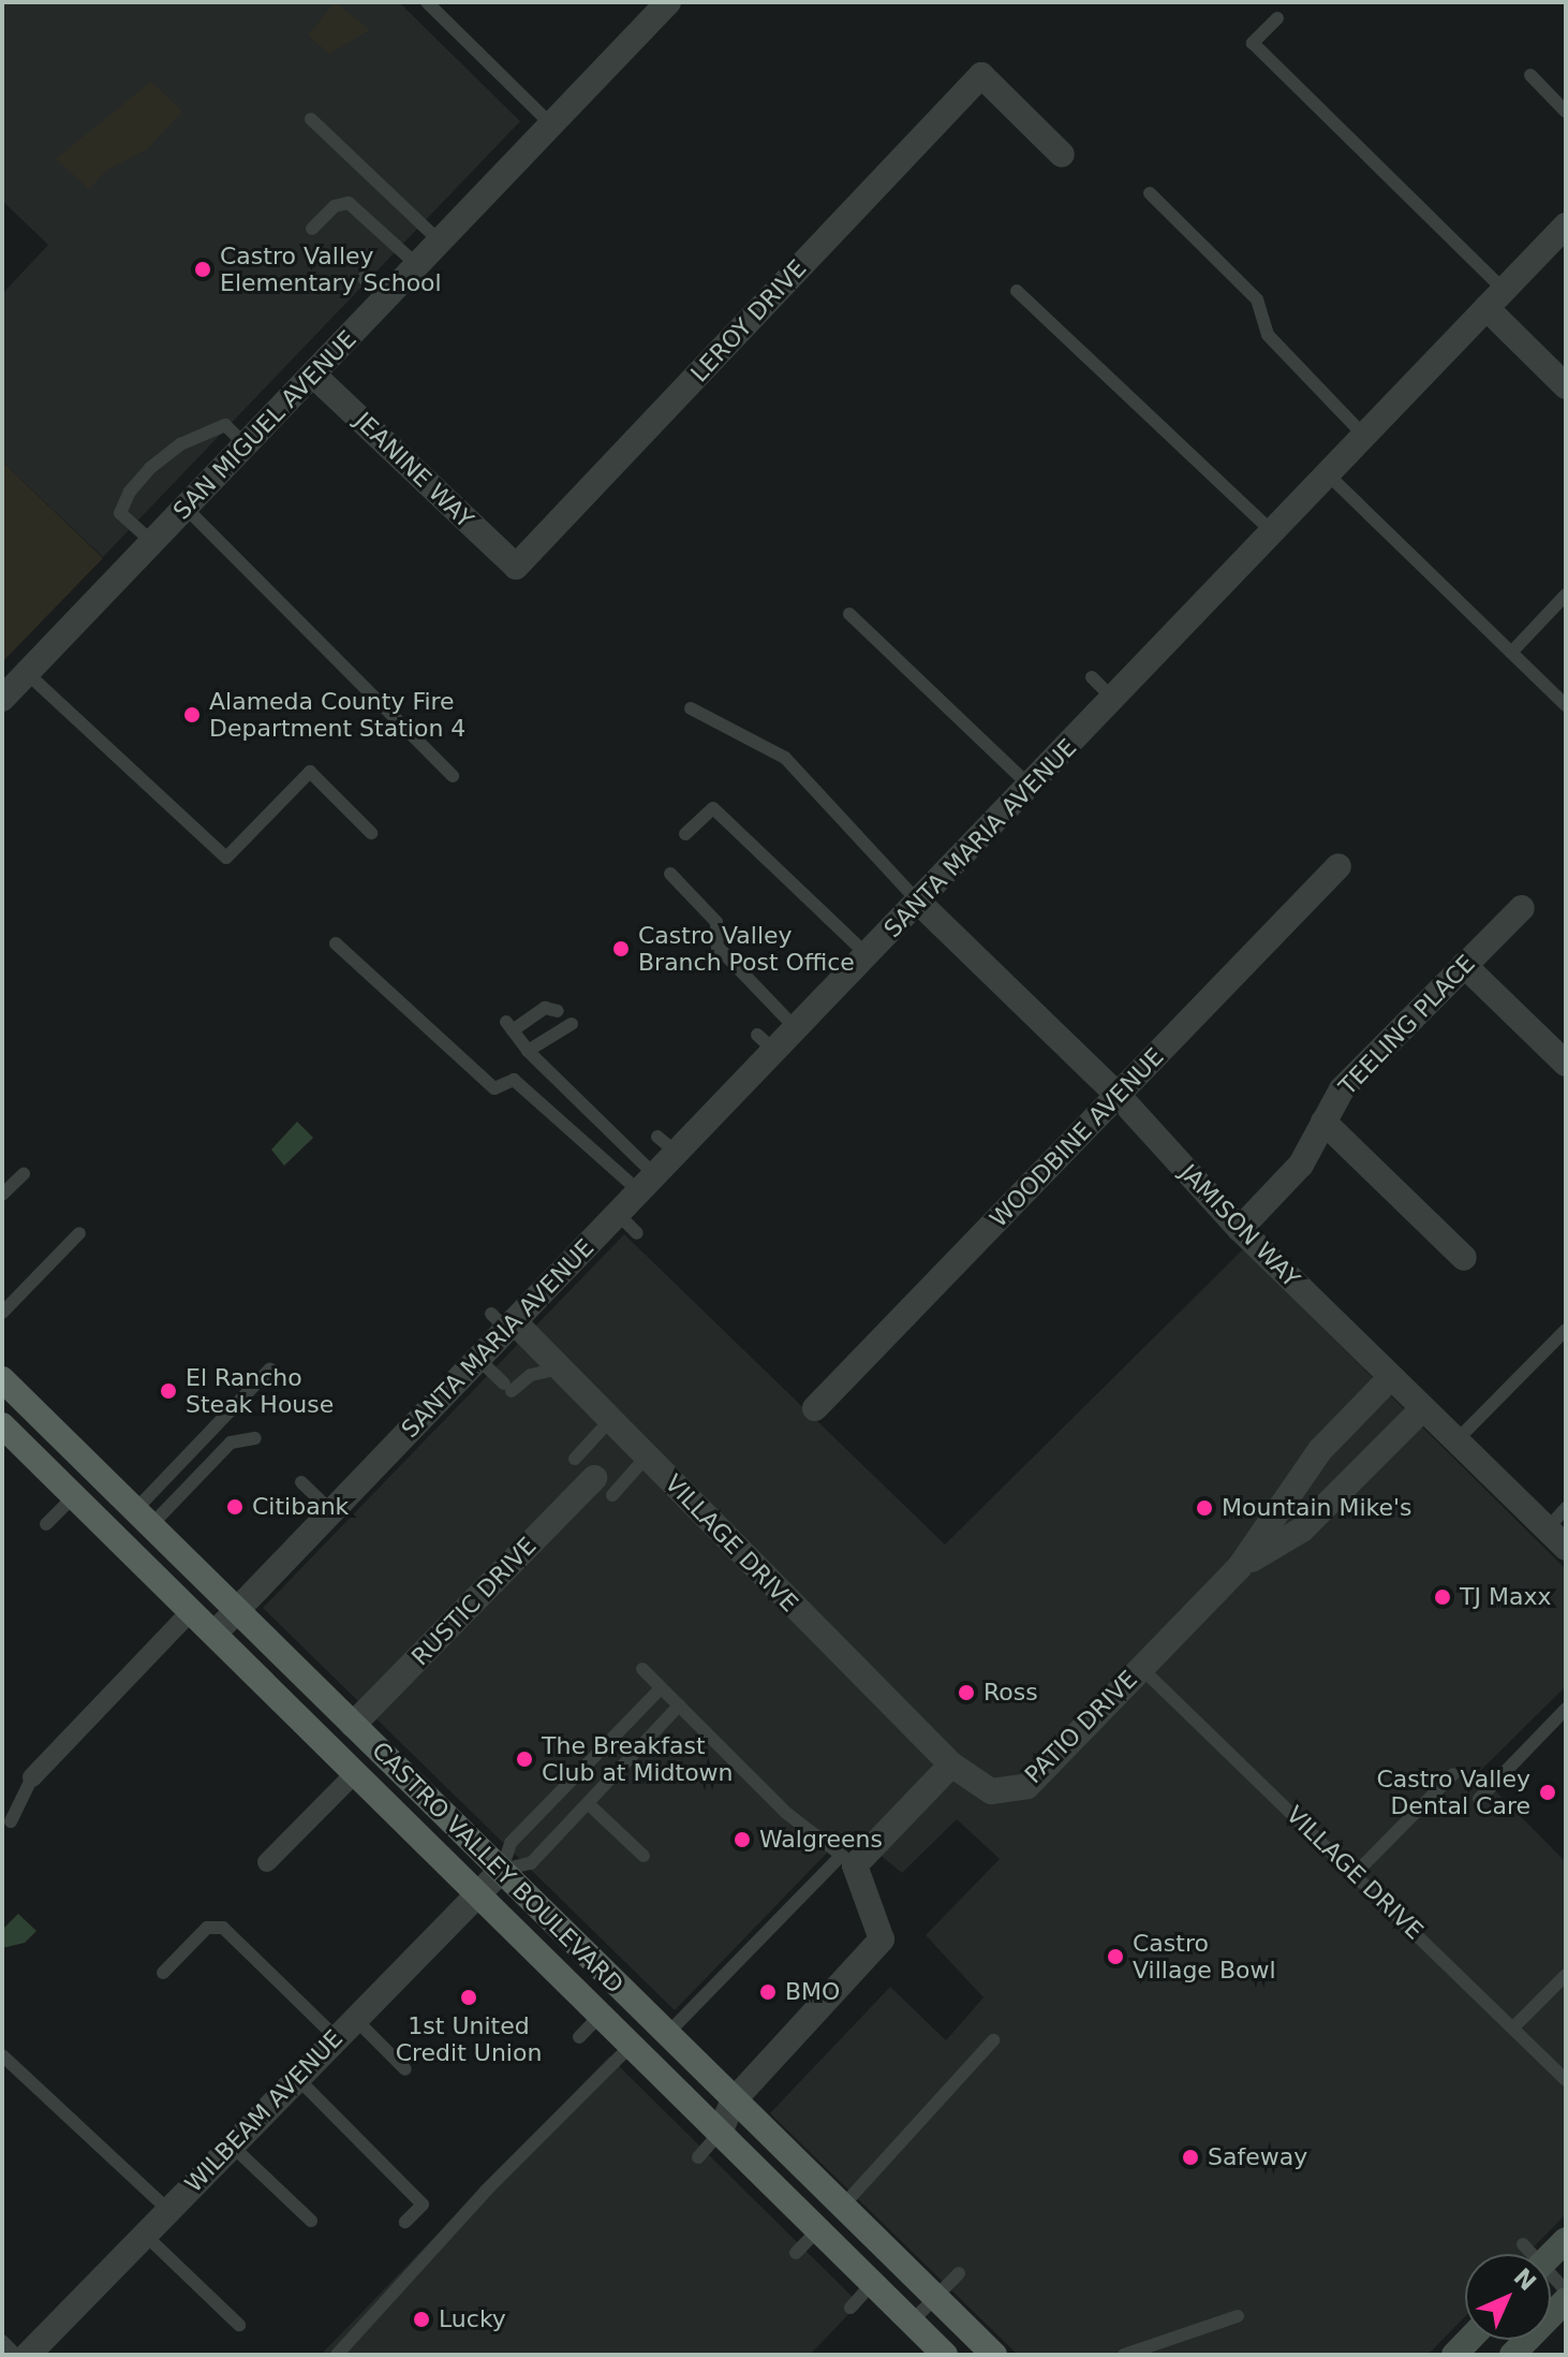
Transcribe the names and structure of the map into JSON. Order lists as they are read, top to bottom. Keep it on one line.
{"streets":{"main road":["CASTRO VALLEY BOULEVARD"],"street":["LEROY DRIVE","SAN MIGUEL AVENUE","JEANINE WAY","SANTA MARIA AVENUE","TEELING PLACE","WOODBINE AVENUE","JAMISON WAY","VILLAGE DRIVE","RUSTIC DRIVE","PATIO DRIVE","WILBEAM AVENUE"]},"crossings":[["LEROY DRIVE","JEANINE WAY"],["SAN MIGUEL AVENUE","JEANINE WAY"],["SANTA MARIA AVENUE","JAMISON WAY"],["SANTA MARIA AVENUE","VILLAGE DRIVE"],["SANTA MARIA AVENUE","CASTRO VALLEY BOULEVARD"],["TEELING PLACE","JAMISON WAY"],["WOODBINE AVENUE","JAMISON WAY"],["JAMISON WAY","PATIO DRIVE"],["VILLAGE DRIVE","PATIO DRIVE"],["RUSTIC DRIVE","CASTRO VALLEY BOULEVARD"],["CASTRO VALLEY BOULEVARD","WILBEAM AVENUE"]],"places":["Castro Valley Elementary School","Alameda County Fire Department Station 4","Castro Valley Branch Post Office","El Rancho Steak House","Citibank","Mountain Mike's","TJ Maxx","Ross","The Breakfast Club at Midtown","Castro Valley Dental Care","Walgreens","Castro Village Bowl","BMO","1st United Credit Union","Safeway","Lucky"],"north":"top right"}
